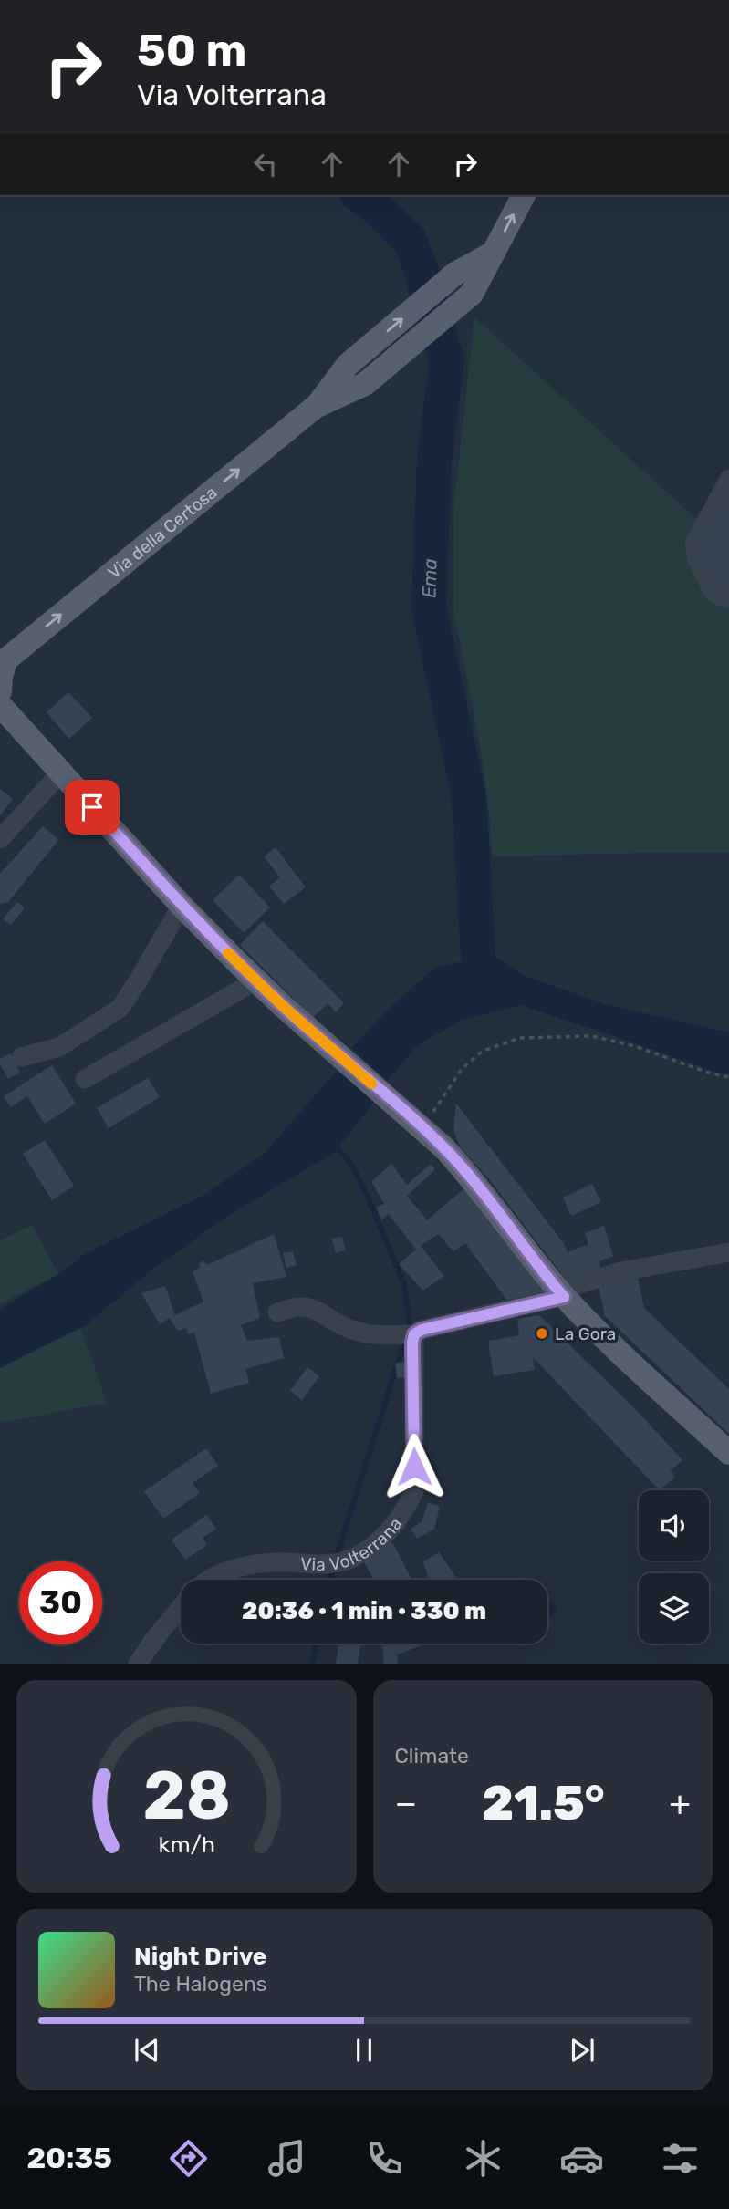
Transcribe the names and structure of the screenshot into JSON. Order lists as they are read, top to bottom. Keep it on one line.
{"streets":{"main road":["Via della Certosa"],"street":["Via Volterrana"]},"water":["Ema"],"places":["La Gora"],"page":{"turn":["50 m","Via Volterrana"],"limit":"30","trip":"20:36 · 1 min · 330 m","tile":"Climate","heat":["−","21.5°","+"],"song":["Night Drive","The Halogens"],"tabs":"20:35","gauge":["28","km/h"]}}
